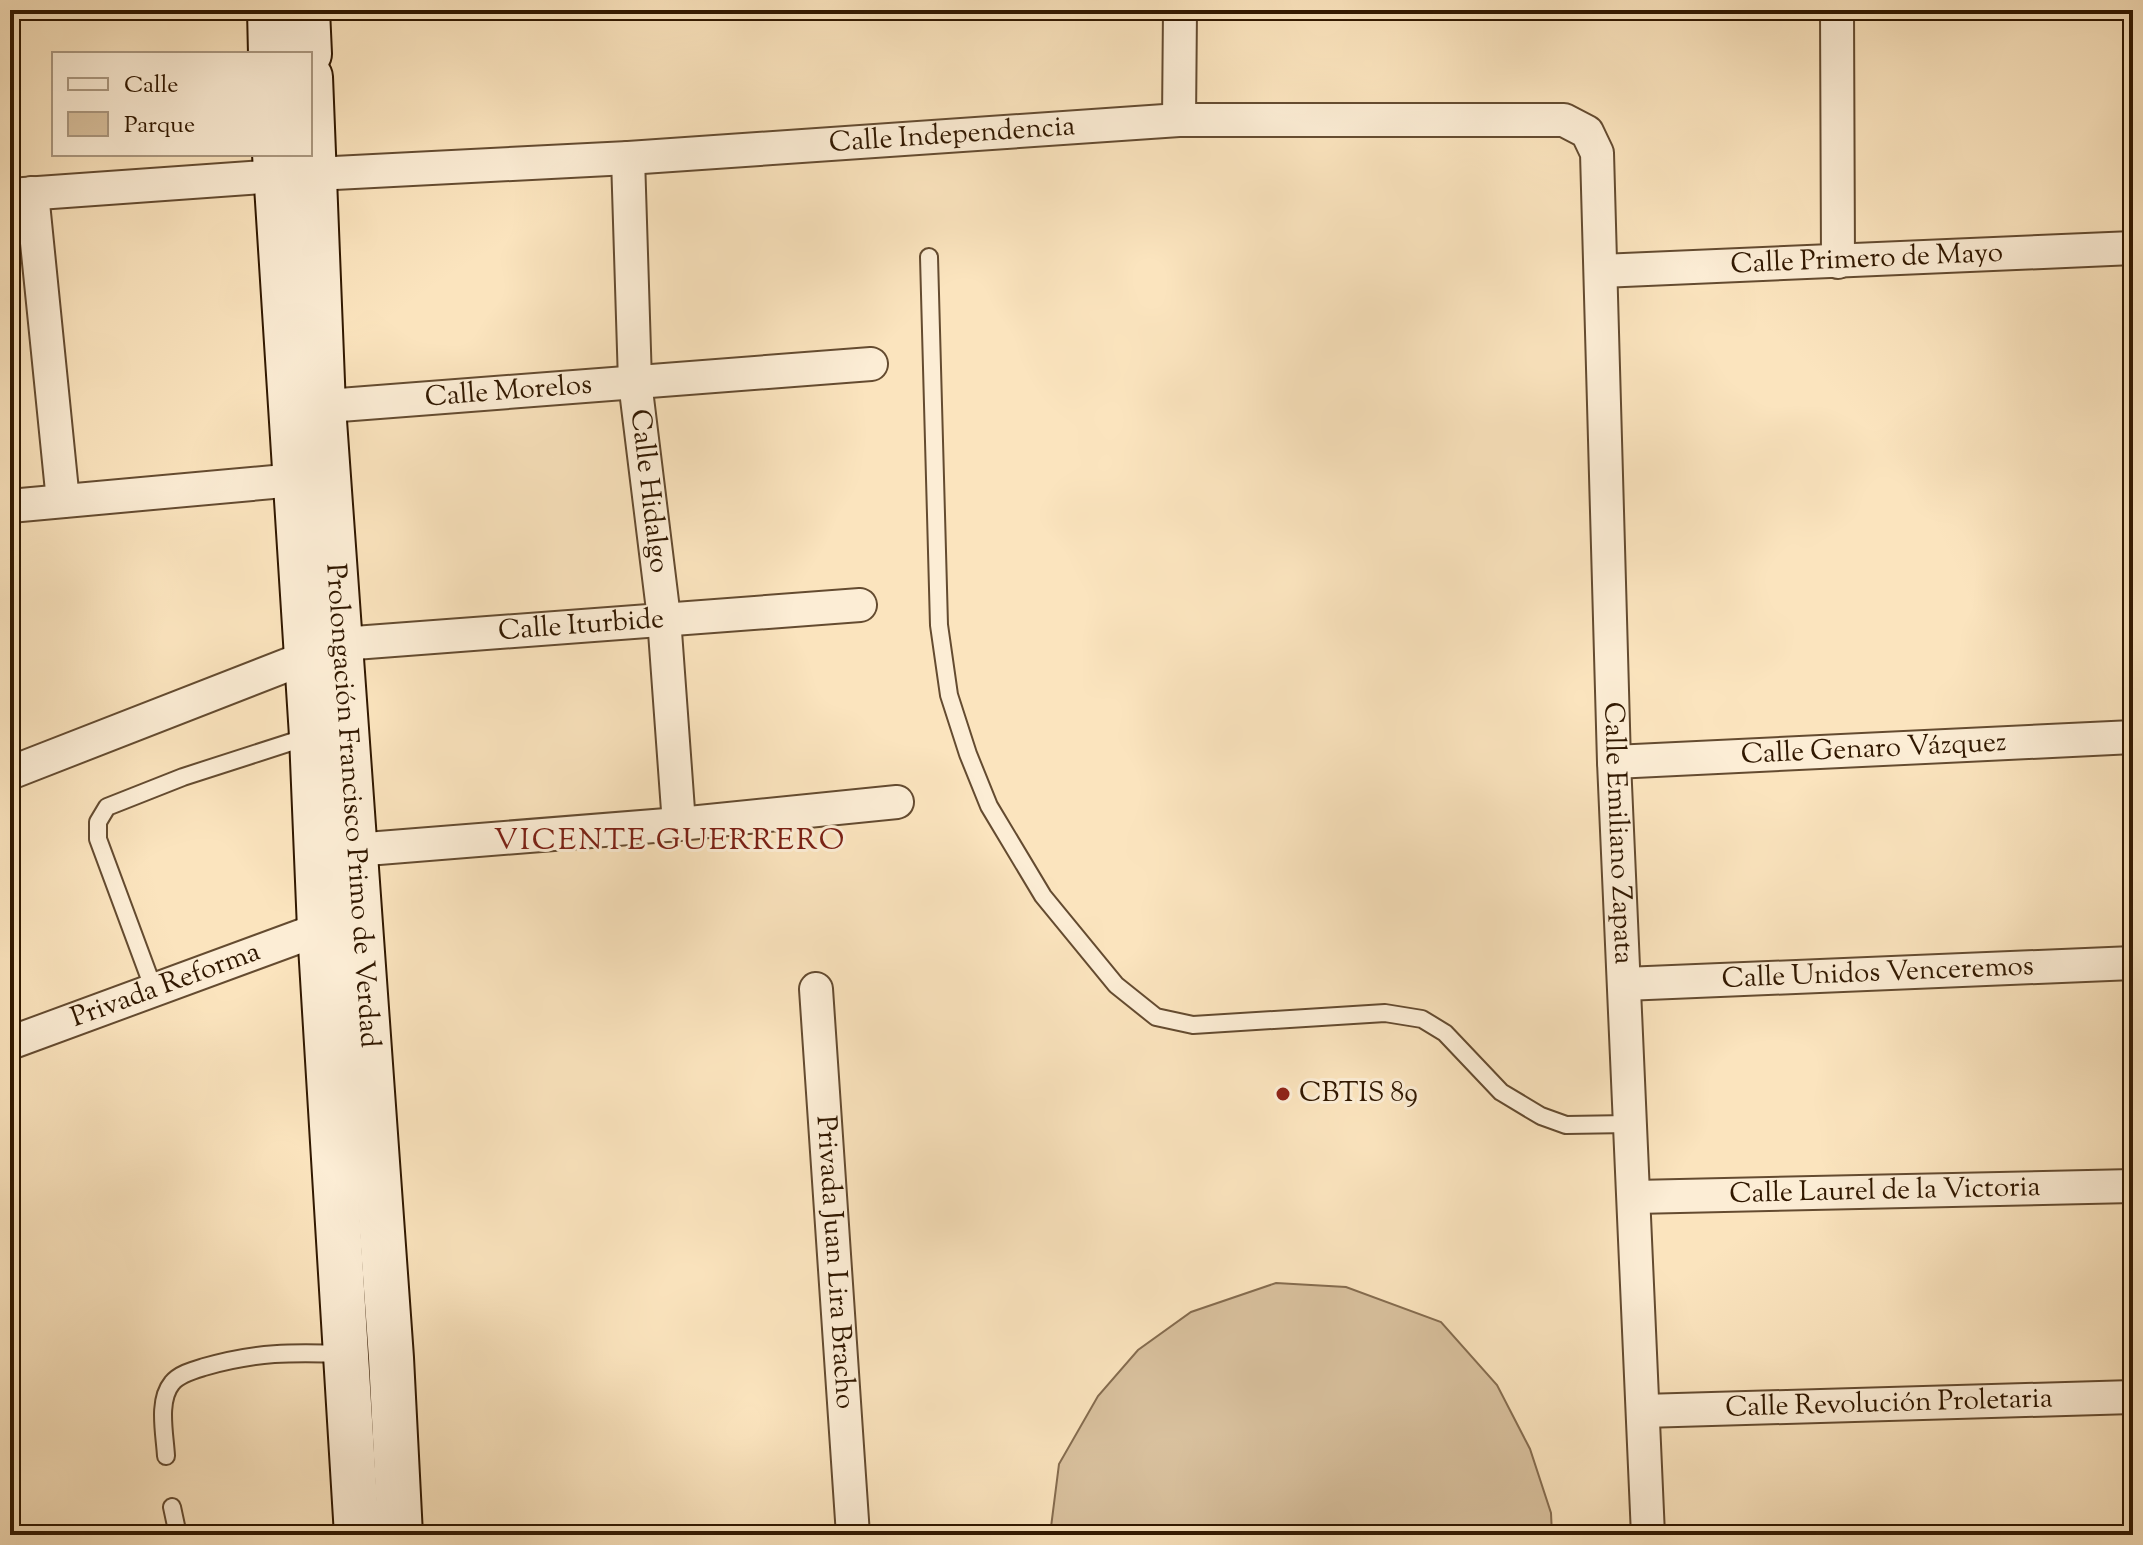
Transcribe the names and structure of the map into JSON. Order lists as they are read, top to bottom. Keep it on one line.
{"streets":{"main road":["Prolongación Francisco Primo de Verdad"],"street":["Calle Independencia","Calle Primero de Mayo","Calle Morelos","Calle Hidalgo","Calle Iturbide","Calle Genaro Vázquez","Calle Emiliano Zapata","Calle Unidos Venceremos","Privada Reforma","Calle Laurel de la Victoria","Privada Juan Lira Bracho","Calle Revolución Proletaria"]},"crossings":[["Calle Independencia","Calle Hidalgo"],["Calle Independencia","Prolongación Francisco Primo de Verdad"],["Calle Independencia","Calle Emiliano Zapata"],["Calle Primero de Mayo","Calle Emiliano Zapata"],["Calle Morelos","Calle Hidalgo"],["Calle Morelos","Prolongación Francisco Primo de Verdad"],["Calle Hidalgo","Calle Iturbide"],["Calle Iturbide","Prolongación Francisco Primo de Verdad"],["Calle Genaro Vázquez","Calle Emiliano Zapata"],["Prolongación Francisco Primo de Verdad","Privada Reforma"],["Calle Emiliano Zapata","Calle Unidos Venceremos"],["Calle Emiliano Zapata","Calle Laurel de la Victoria"],["Calle Emiliano Zapata","Calle Revolución Proletaria"]],"districts":["VICENTE GUERRERO"],"places":["CBTIS 89"],"legend":["Calle","Parque"]}
